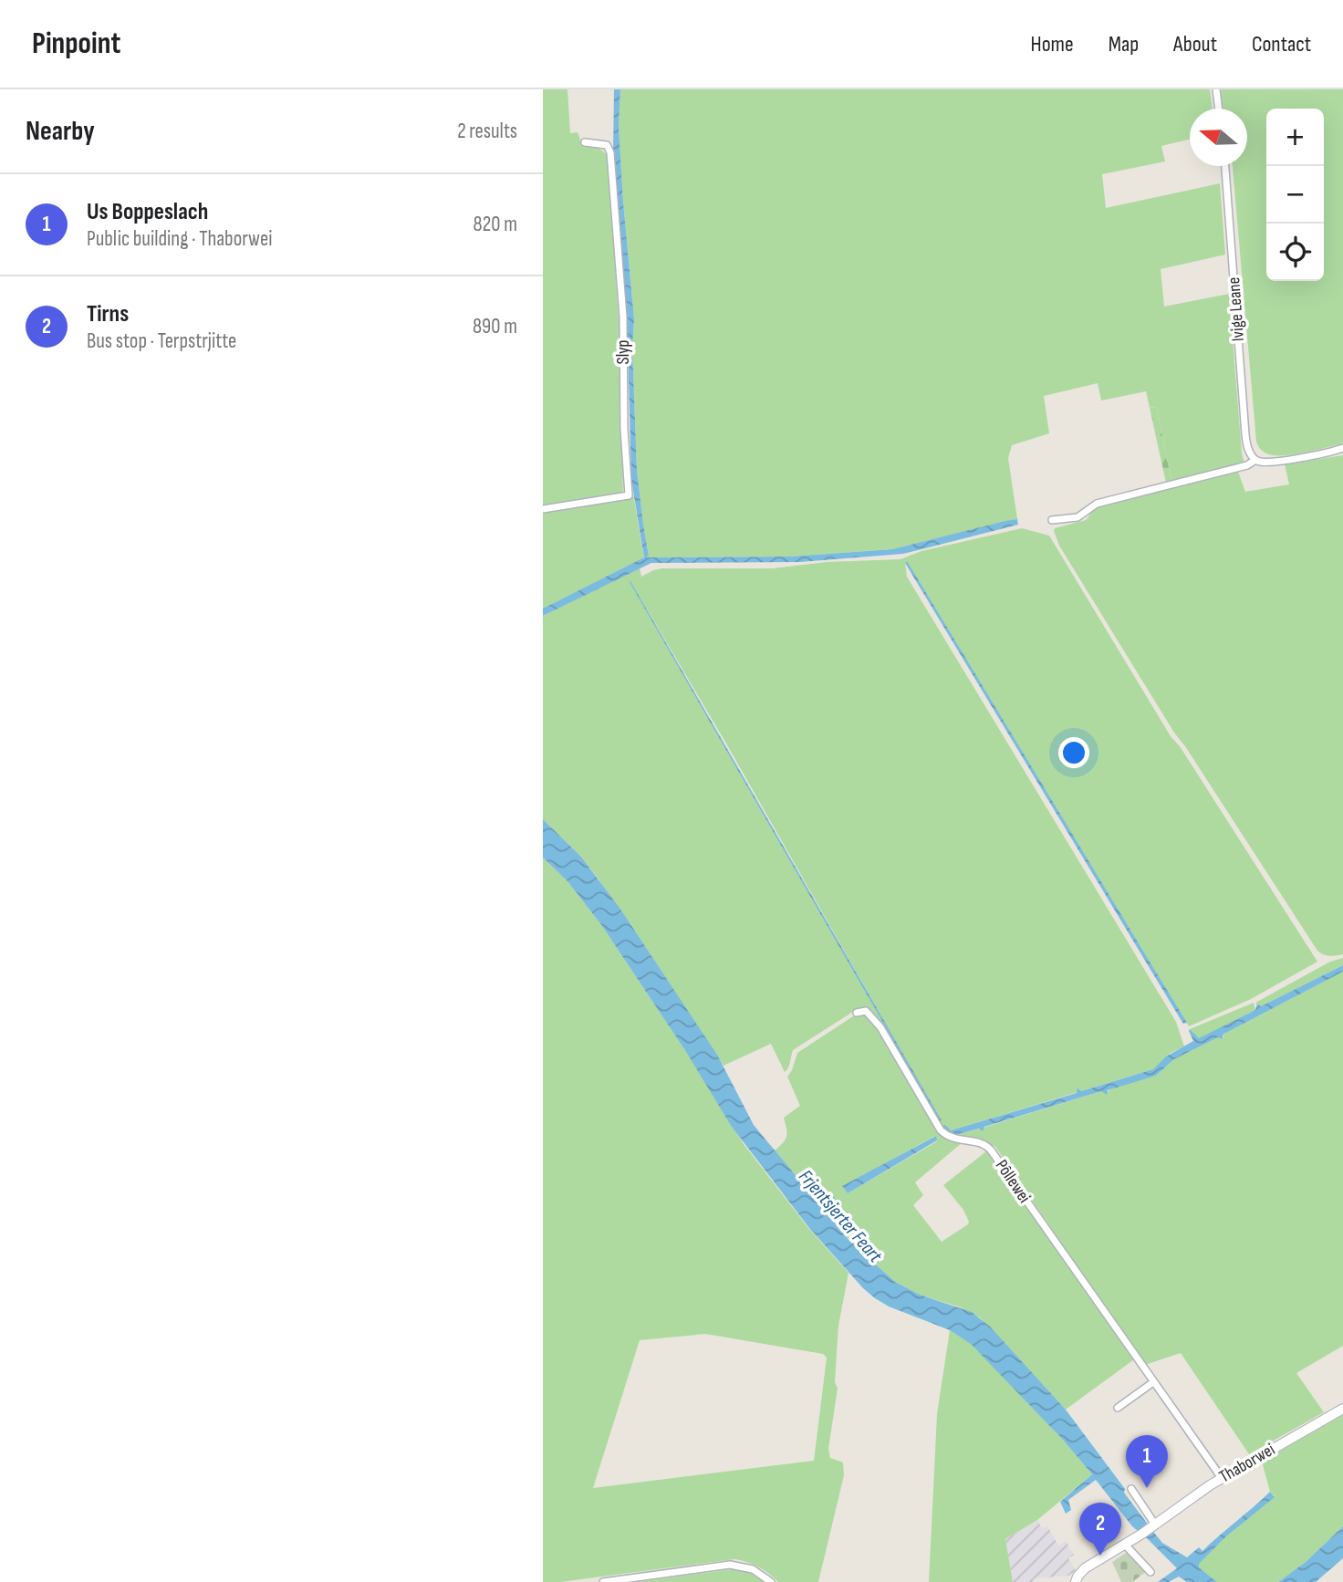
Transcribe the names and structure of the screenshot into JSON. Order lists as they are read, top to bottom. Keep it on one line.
{"streets":{"street":["Ivige Leane","Slyp","Pôllewei","Thaborwei"]},"crossings":[["Pôllewei","Thaborwei"]],"water":["Frjentsjerter Feart"],"north":"left","page":{"header":"Pinpoint","nav":["Home","Map","About","Contact"],"heading":["Nearby","2 results"],"map_buttons":["+","−"],"list":[{"mark":"1","name":"Us Boppeslach","note":"Public building · Thaborwei","value":"820 m"},{"mark":"2","name":"Tirns","note":"Bus stop · Terpstrjitte","value":"890 m"}],"pins":["1","2"]}}
